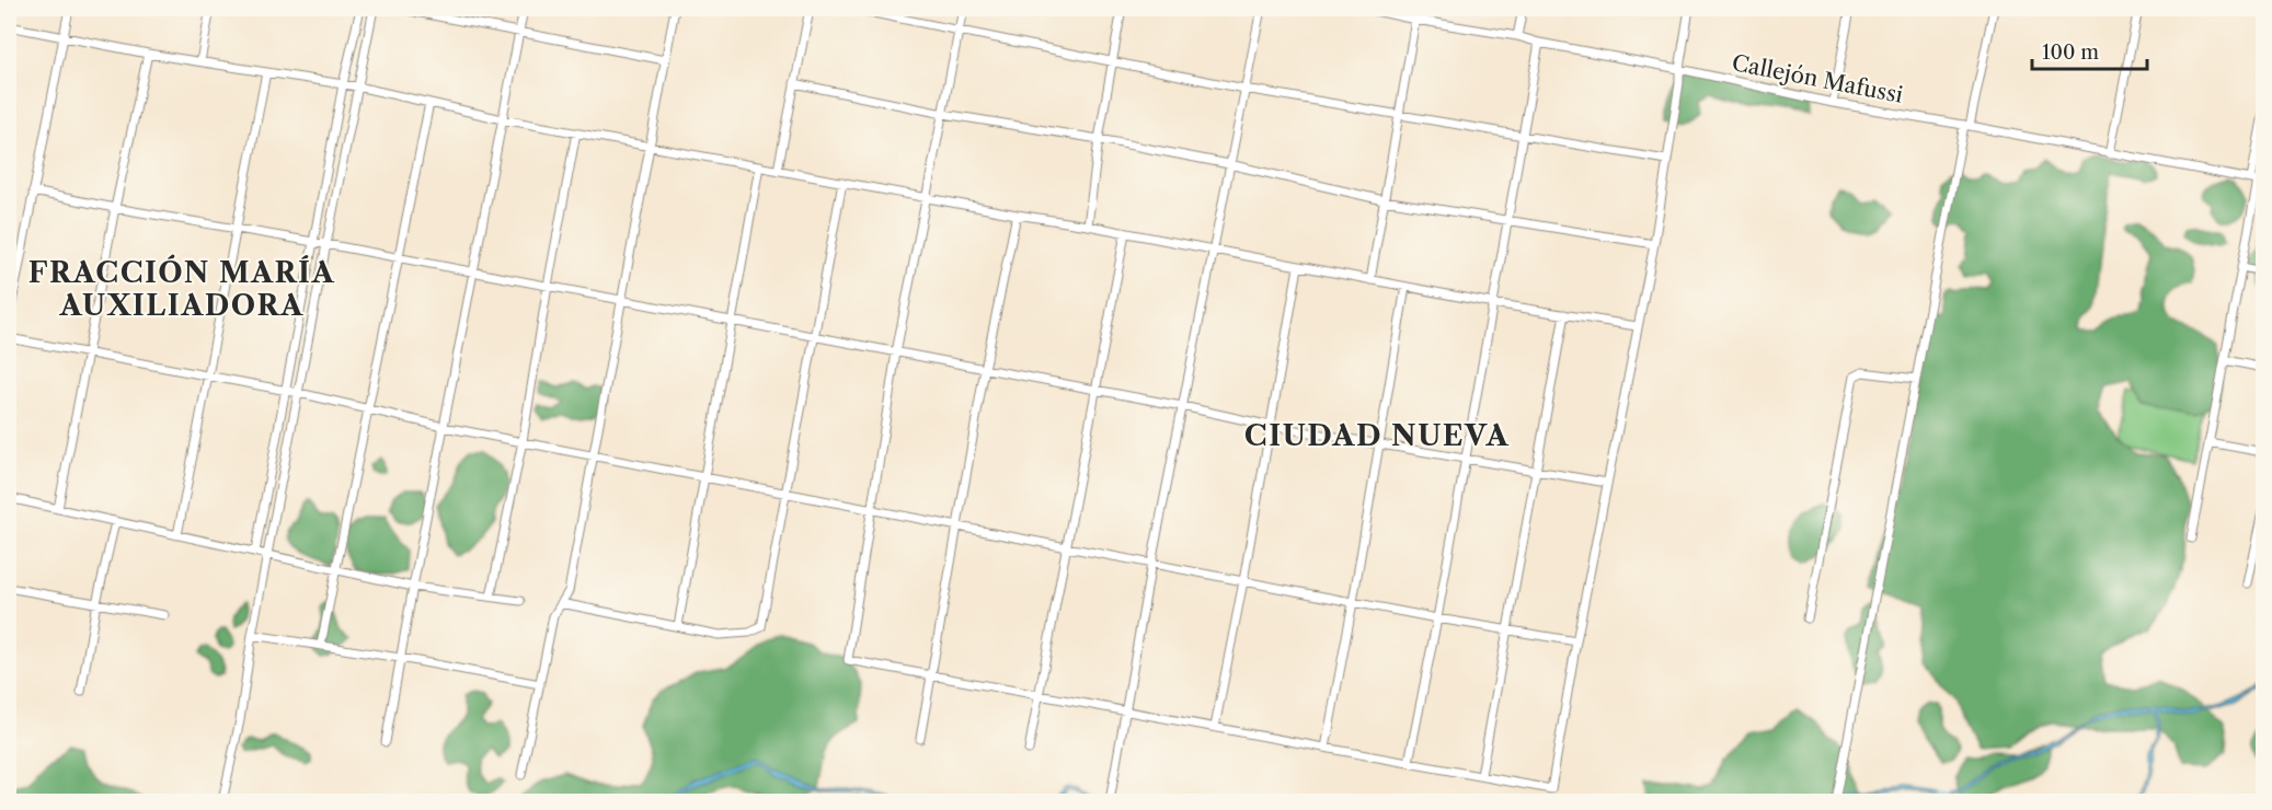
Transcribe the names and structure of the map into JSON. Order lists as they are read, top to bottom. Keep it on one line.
{"streets":{"street":["Callejón Mafussi"]},"districts":["FRACCIÓN MARÍA AUXILIADORA","CIUDAD NUEVA"],"scale_bar":"100 m"}
